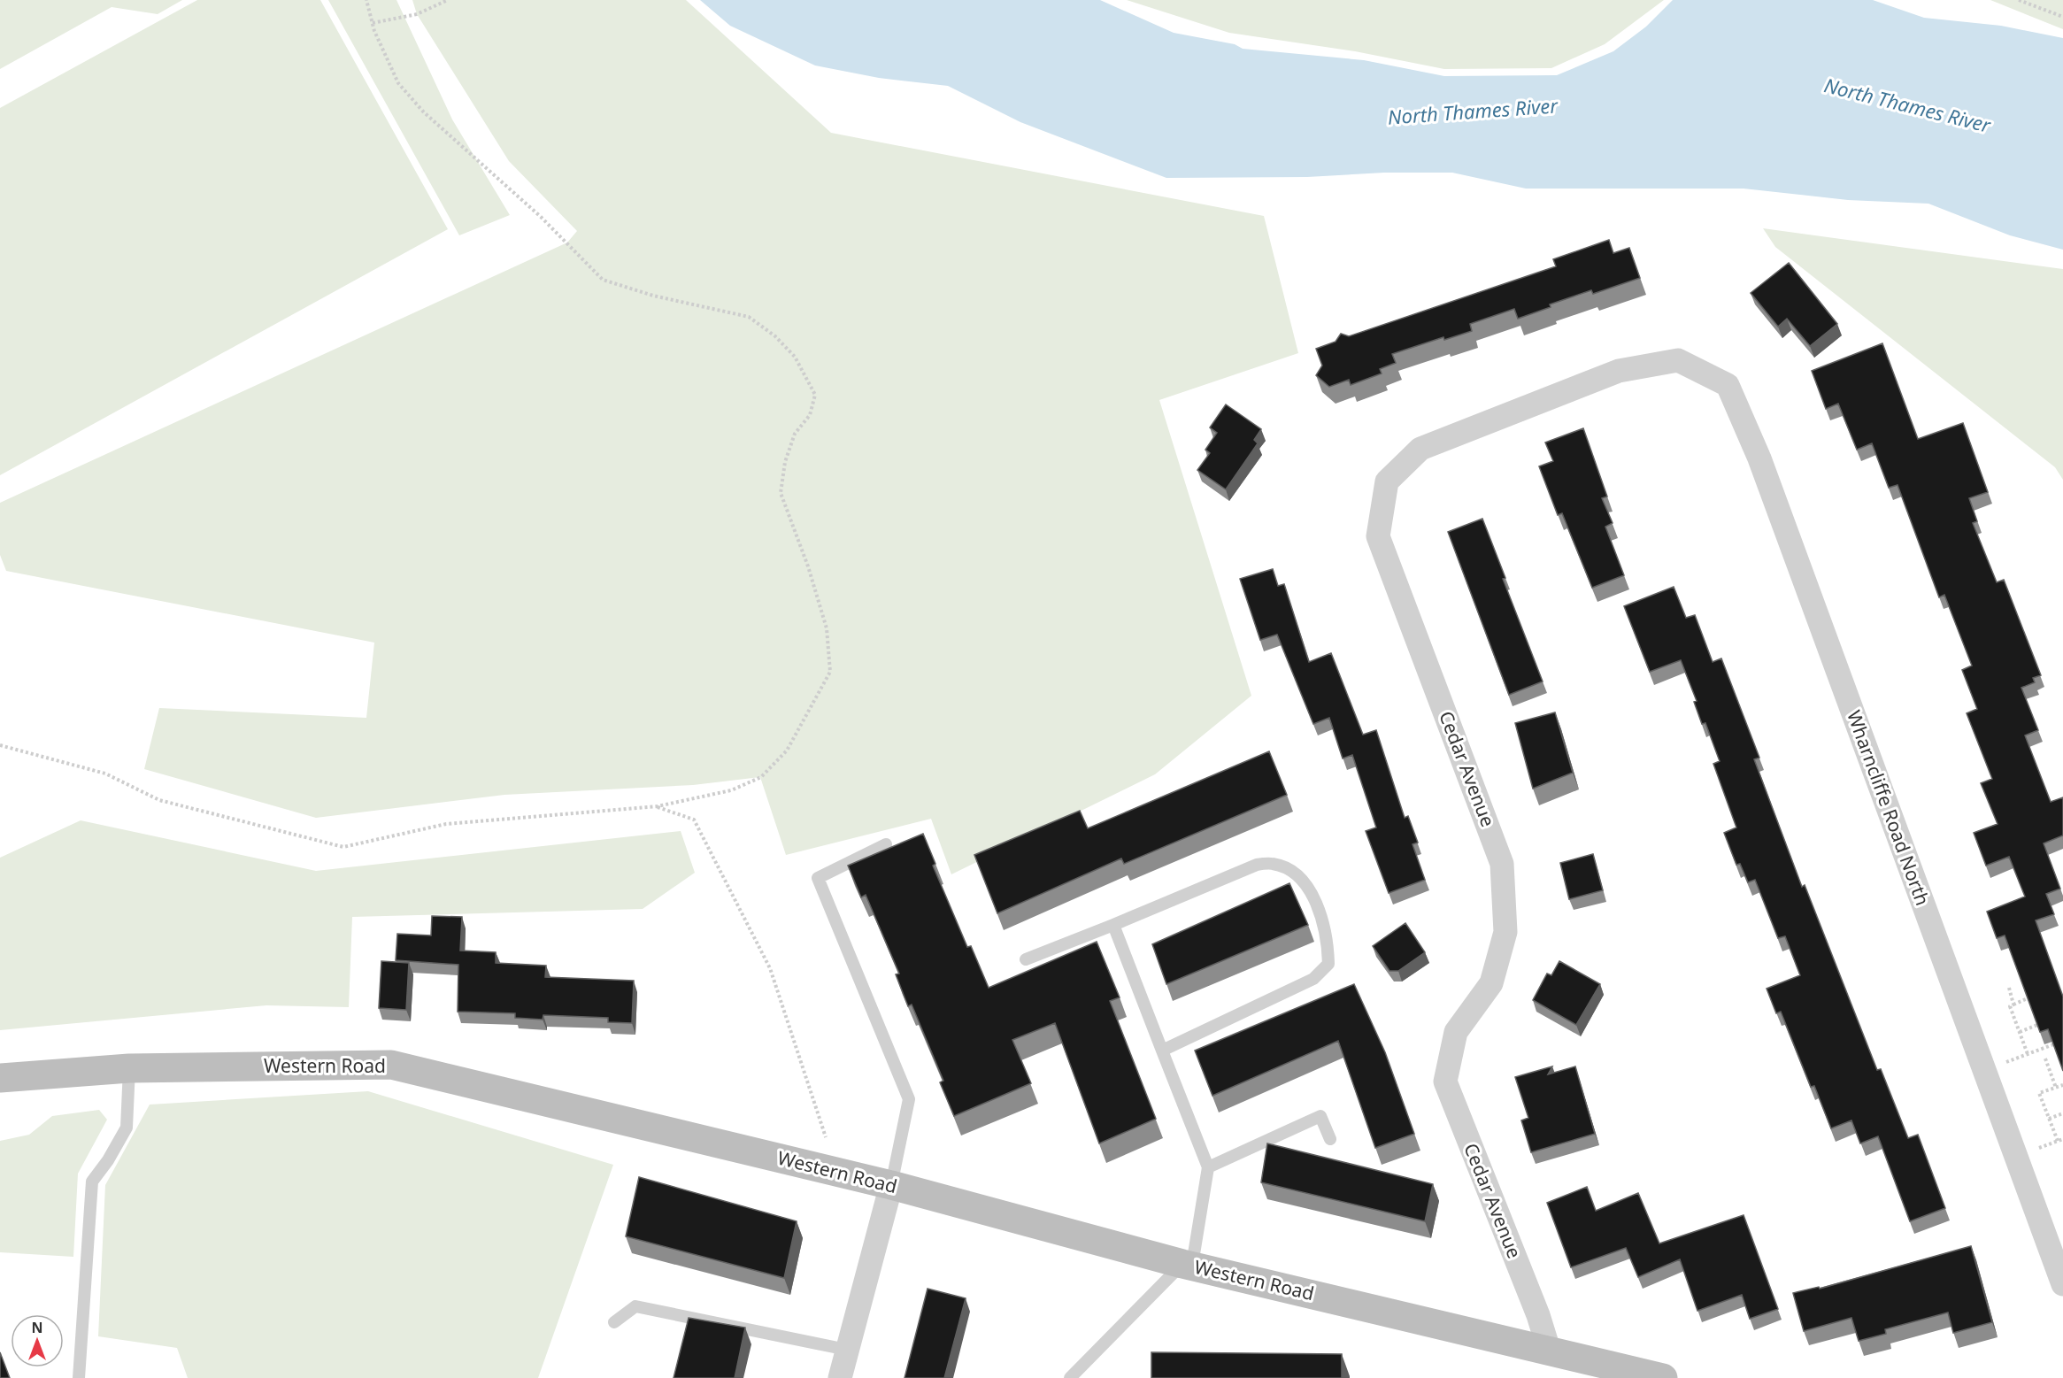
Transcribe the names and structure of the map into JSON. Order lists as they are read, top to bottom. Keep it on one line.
{"streets":{"main road":["Western Road"],"street":["Cedar Avenue","Wharncliffe Road North"]},"crossings":[["Cedar Avenue","Wharncliffe Road North"],["Cedar Avenue","Western Road"]],"water":["North Thames River"],"north":"top"}
